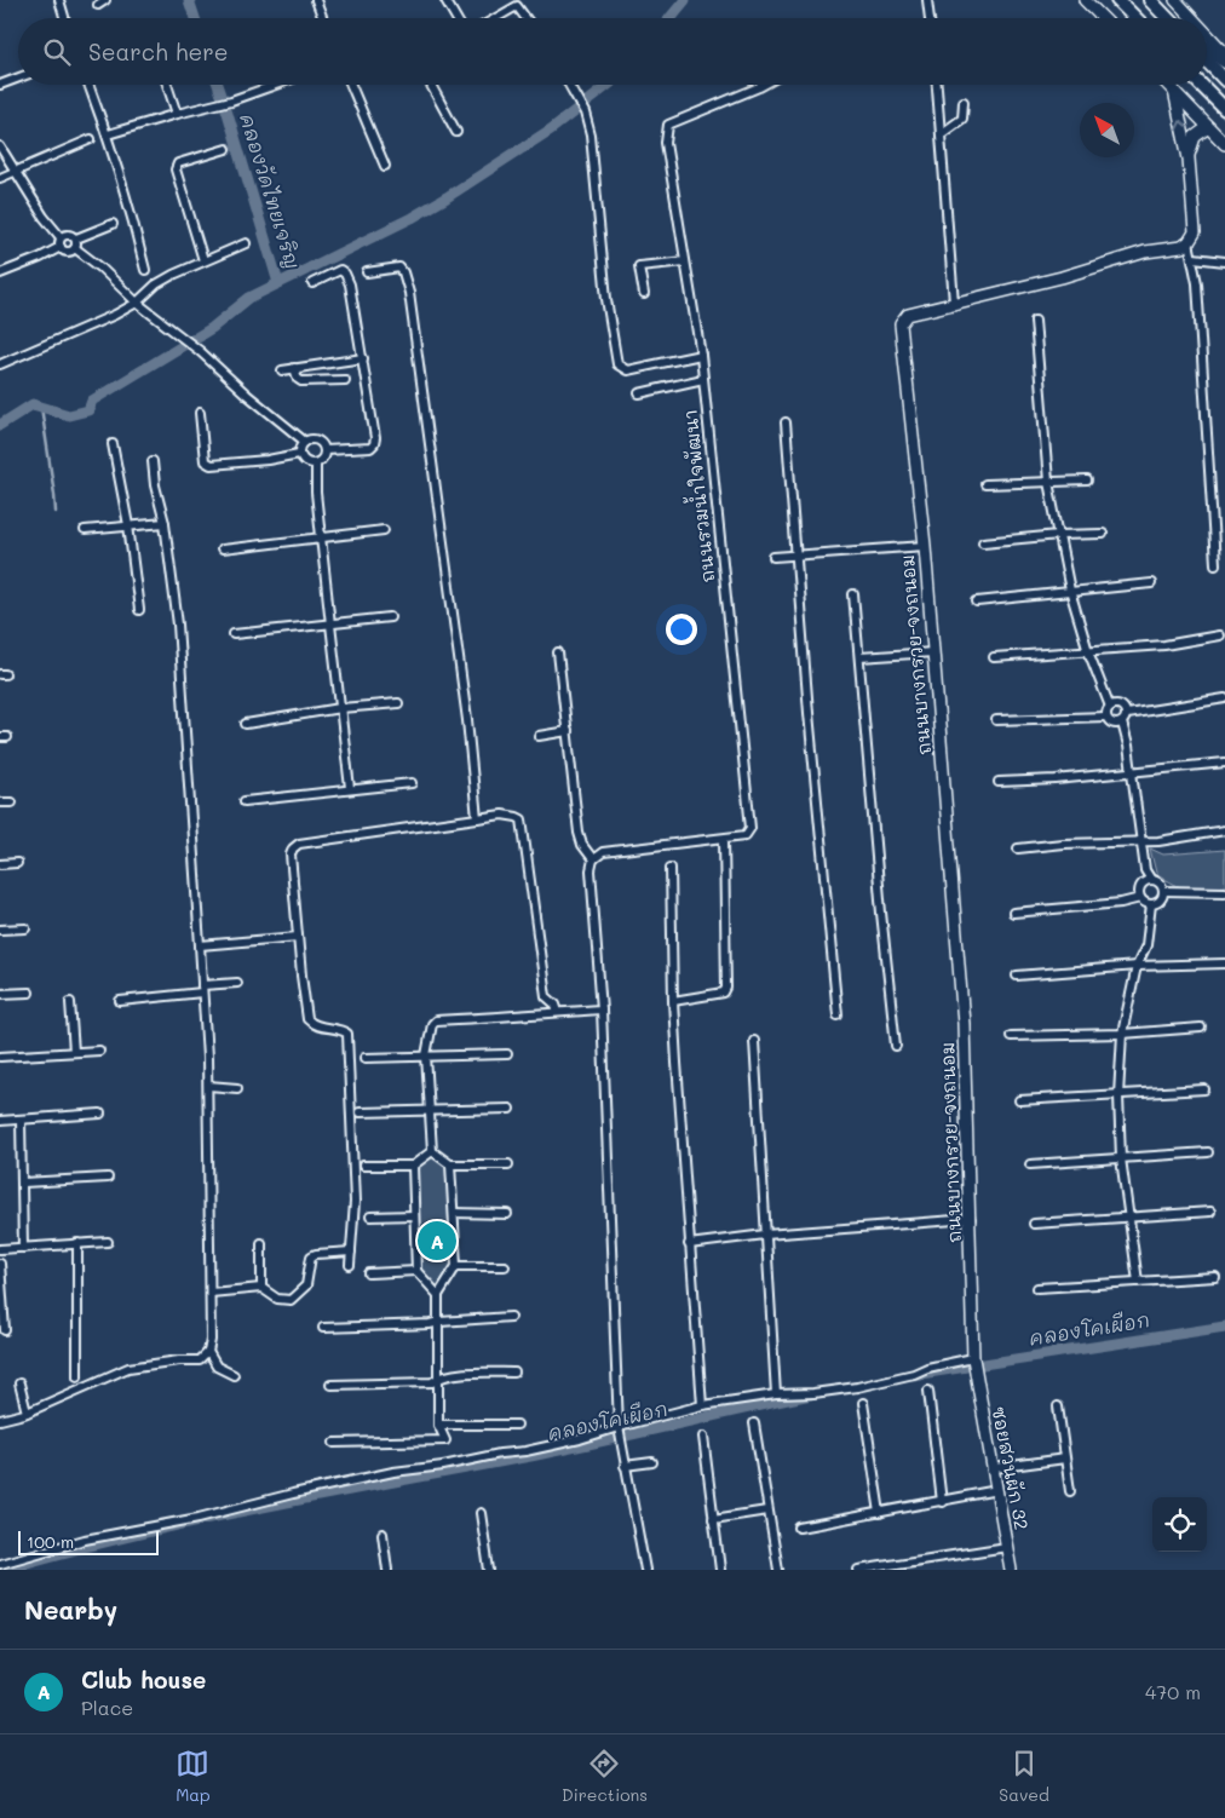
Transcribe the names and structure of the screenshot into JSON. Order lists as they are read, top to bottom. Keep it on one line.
{"streets":{"street":["ถนนรวมน้ำใจพัฒนา","ถนนบางกรวย-จงถนอม","ซอยสวนผัก 32"]},"crossings":[["ถนนบางกรวย-จงถนอม","ซอยสวนผัก 32"]],"water":["คลองวัดไทยเจริญ","คลองโคเผือก"],"scale_bar":"100 m","north":"top left","page":{"search":"Search here","pins":"A","scale":"100 m","heading":"Nearby","list":[{"mark":"A","name":"Club house","note":"Place","value":"470 m"}],"nav":["Map","Directions","Saved"]}}
